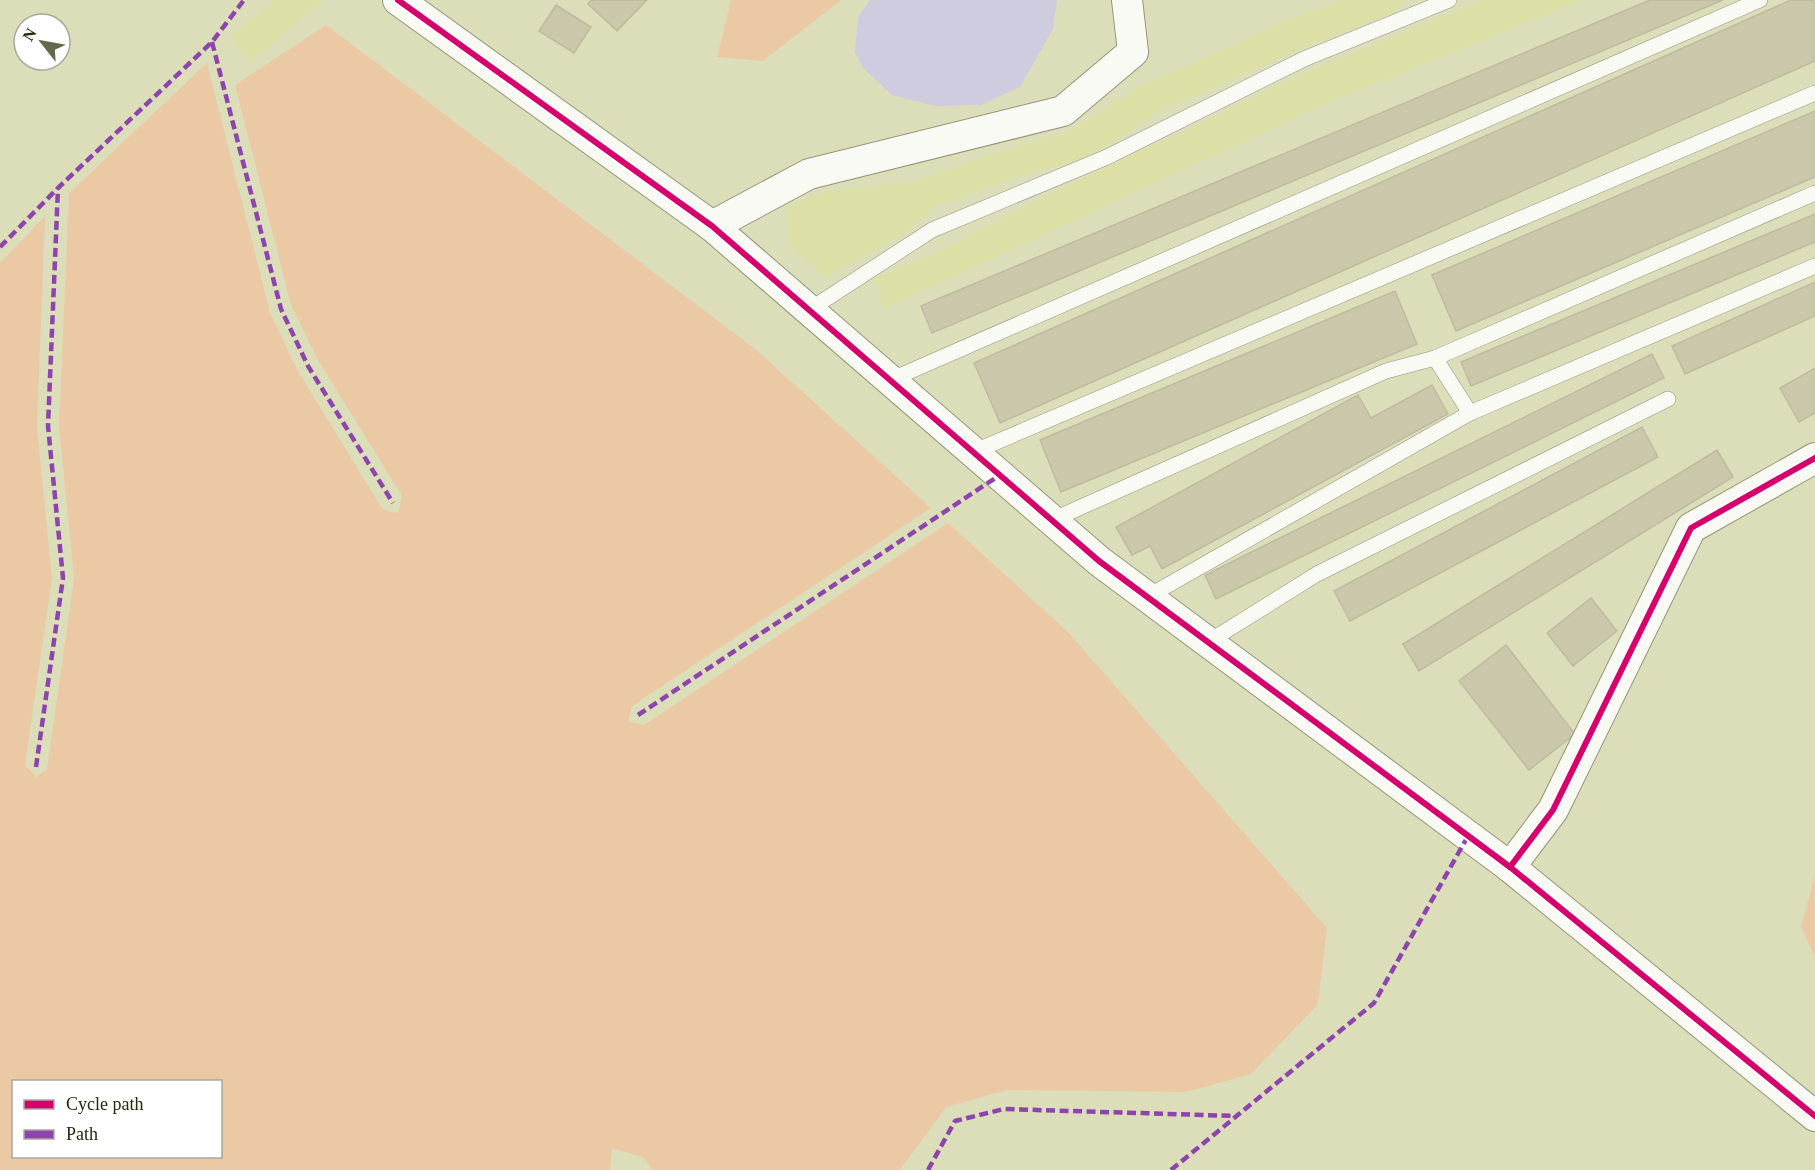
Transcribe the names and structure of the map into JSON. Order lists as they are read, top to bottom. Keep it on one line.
{"legend":["Cycle path","Path"],"north":"top left"}
